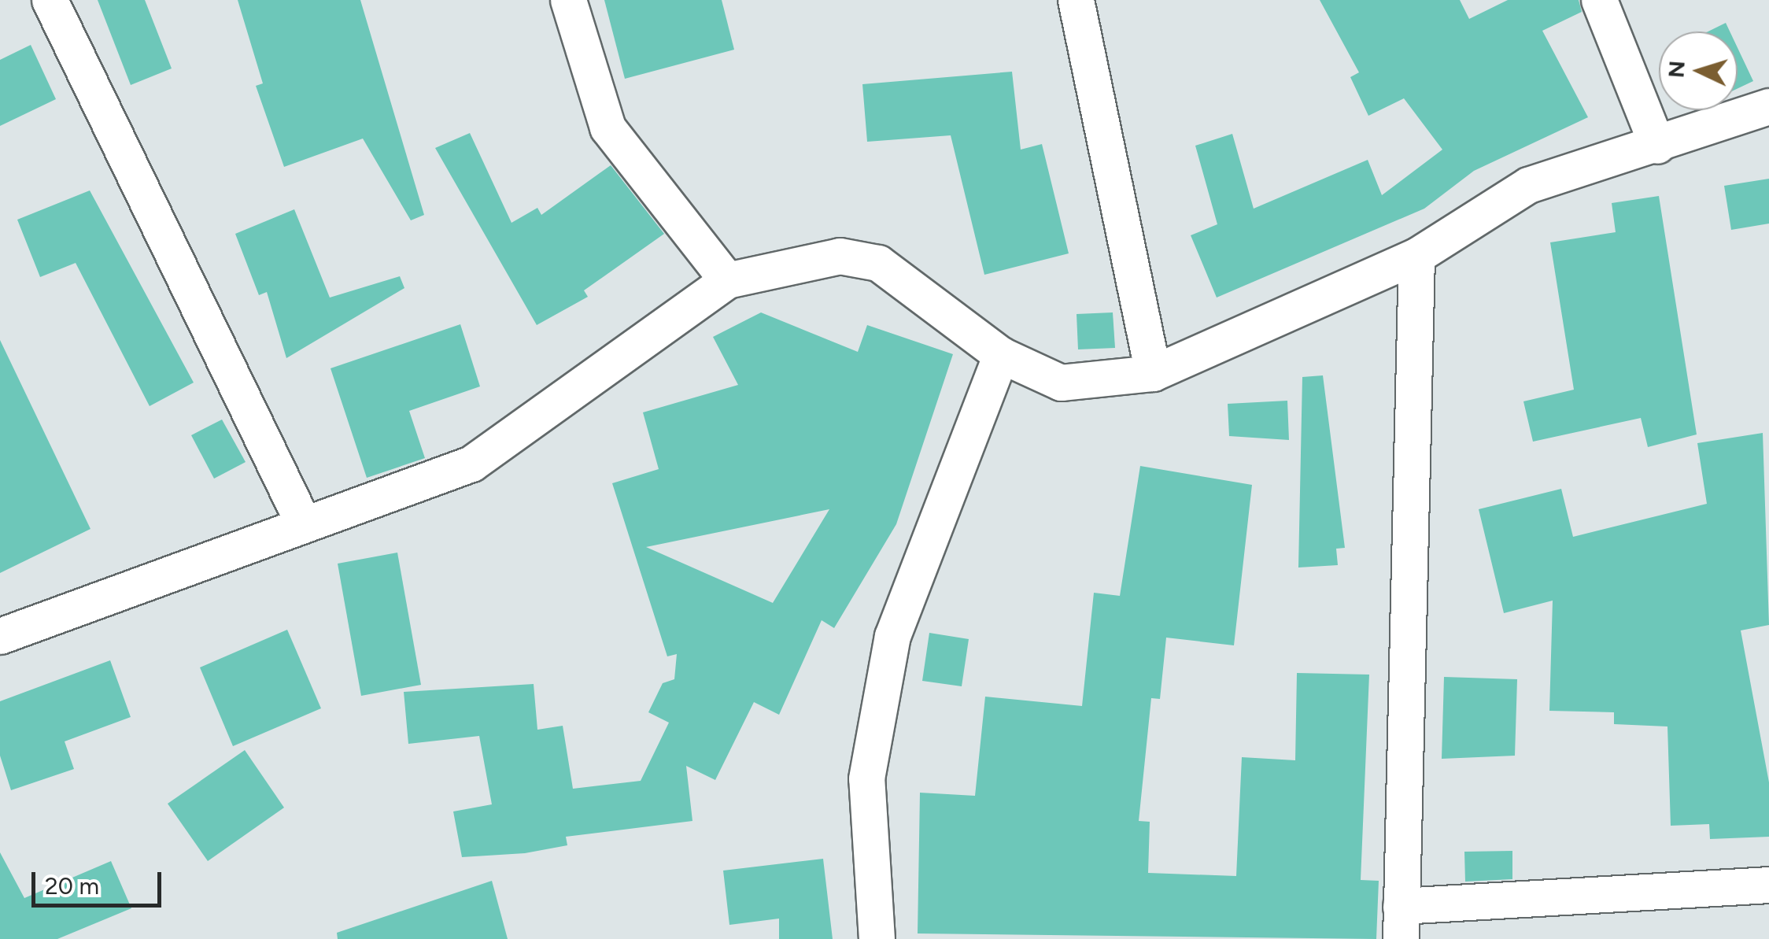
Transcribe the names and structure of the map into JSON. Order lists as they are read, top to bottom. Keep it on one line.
{"scale_bar":"20 m","north":"left"}
